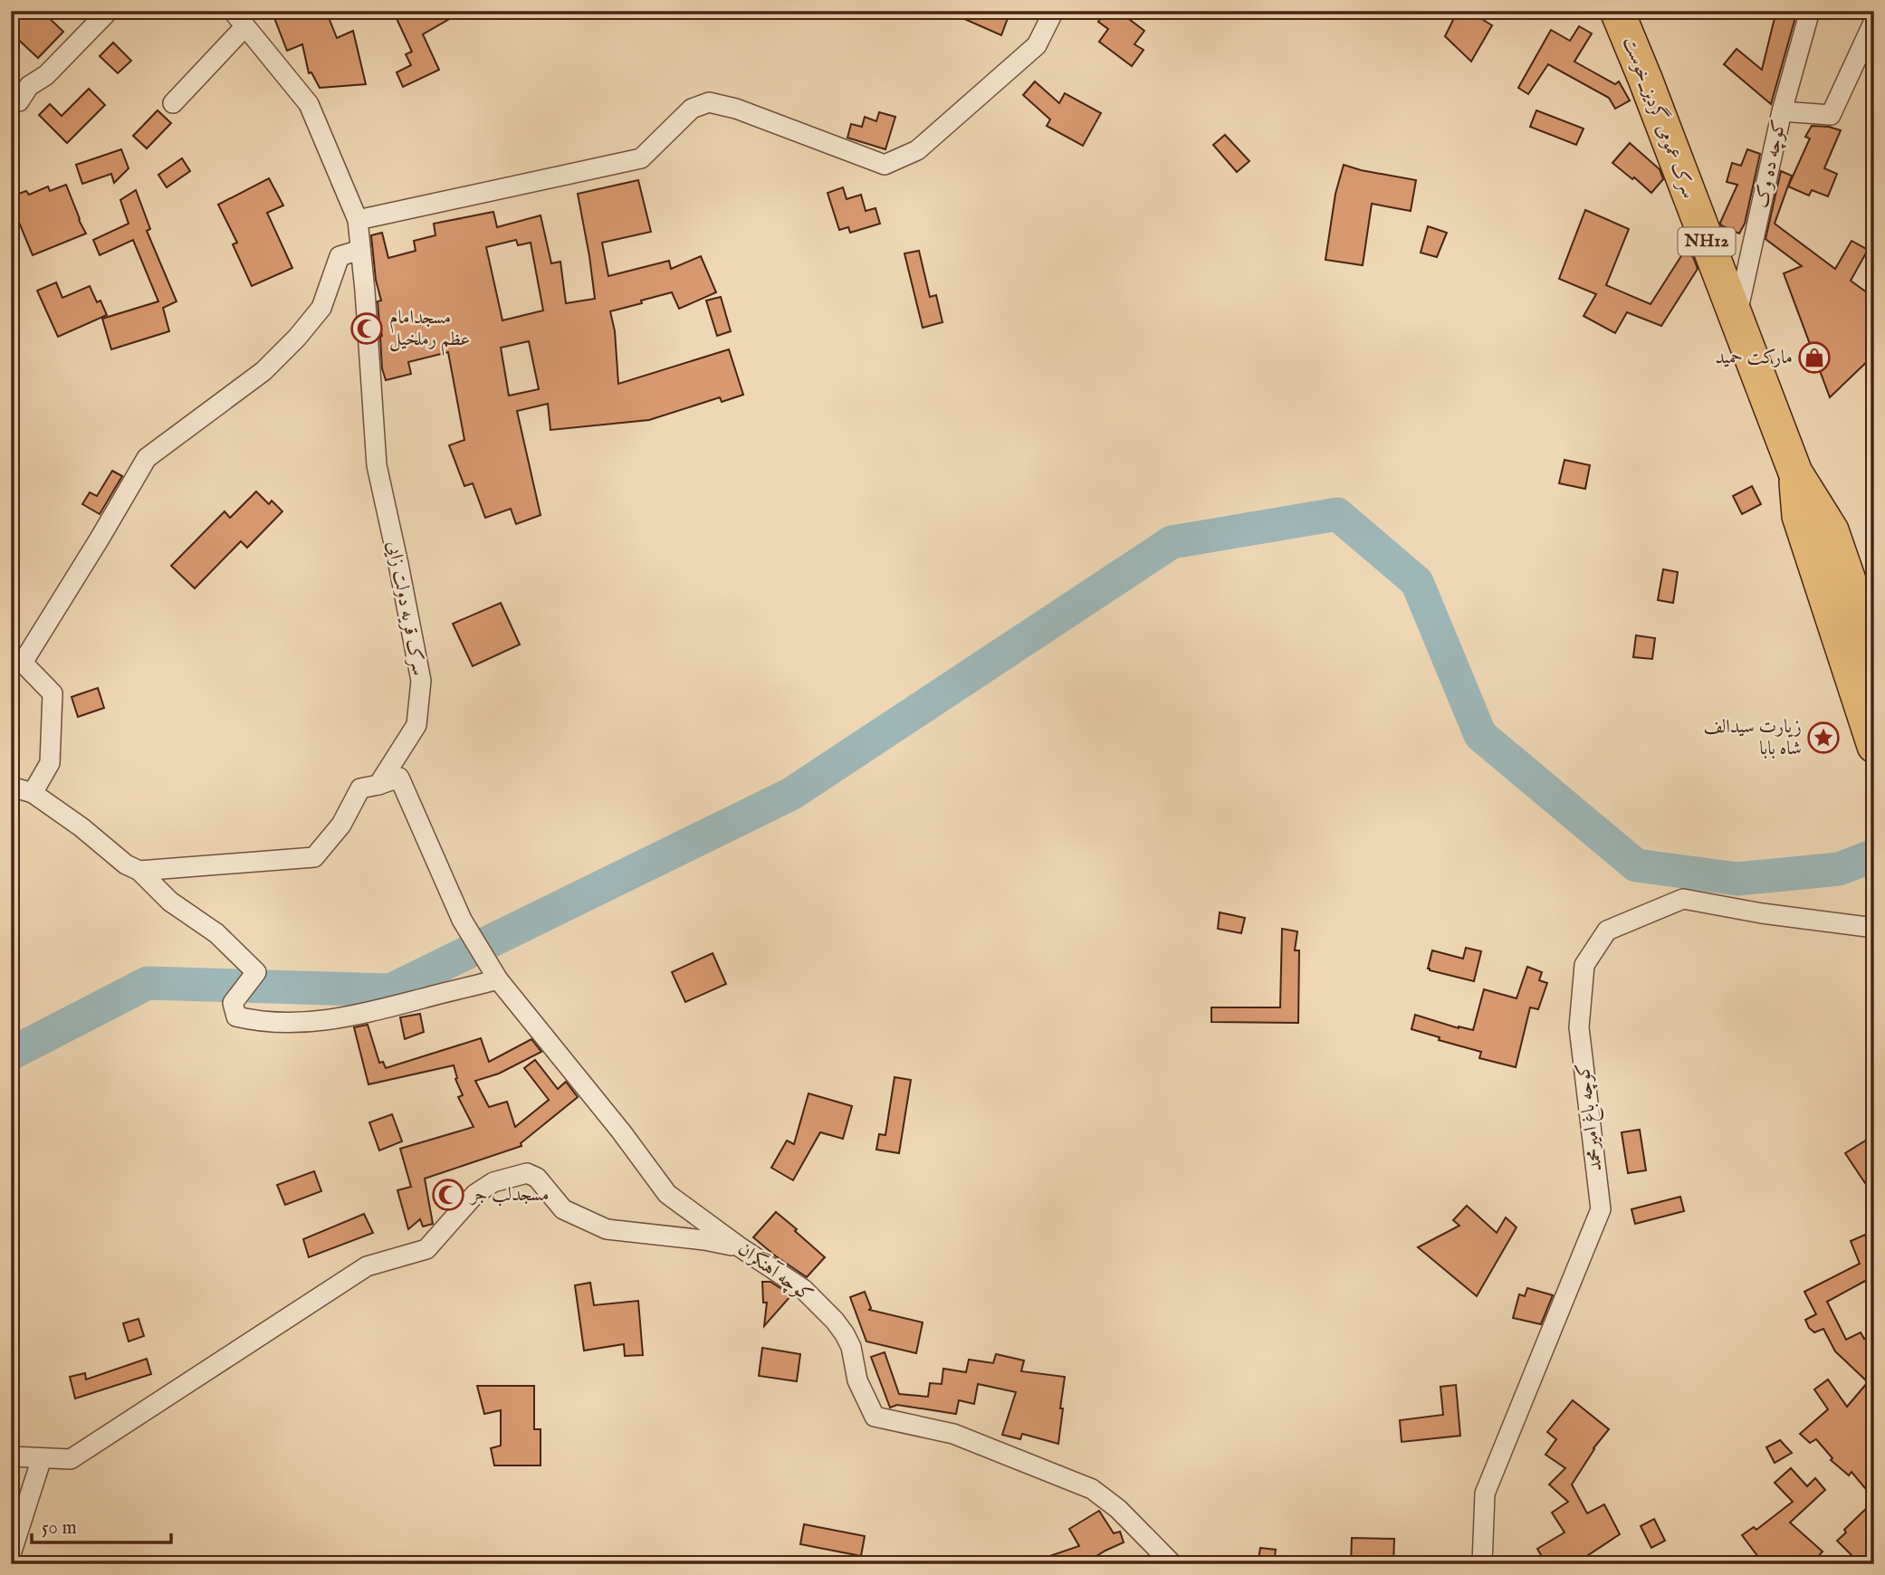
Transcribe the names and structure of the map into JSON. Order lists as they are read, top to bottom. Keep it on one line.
{"streets":{"highway":["سرک عمومی گردیز_خوست","NH12"],"street":["کوچه ده وک","سرک قریه دولت زایی","کوچه باغ امیرمحمد","کوچه آهنگران"]},"crossings":[["سرک عمومی گردیز_خوست","کوچه ده وک"],["سرک قریه دولت زایی","کوچه آهنگران"]],"places":{"mosque":["مسجدامام عظم رملخیل","مسجدلب جر"],"shop":["مارکت حمید"],"place":["زیارت سیدالف شاه بابا"]},"scale_bar":"50 m"}
